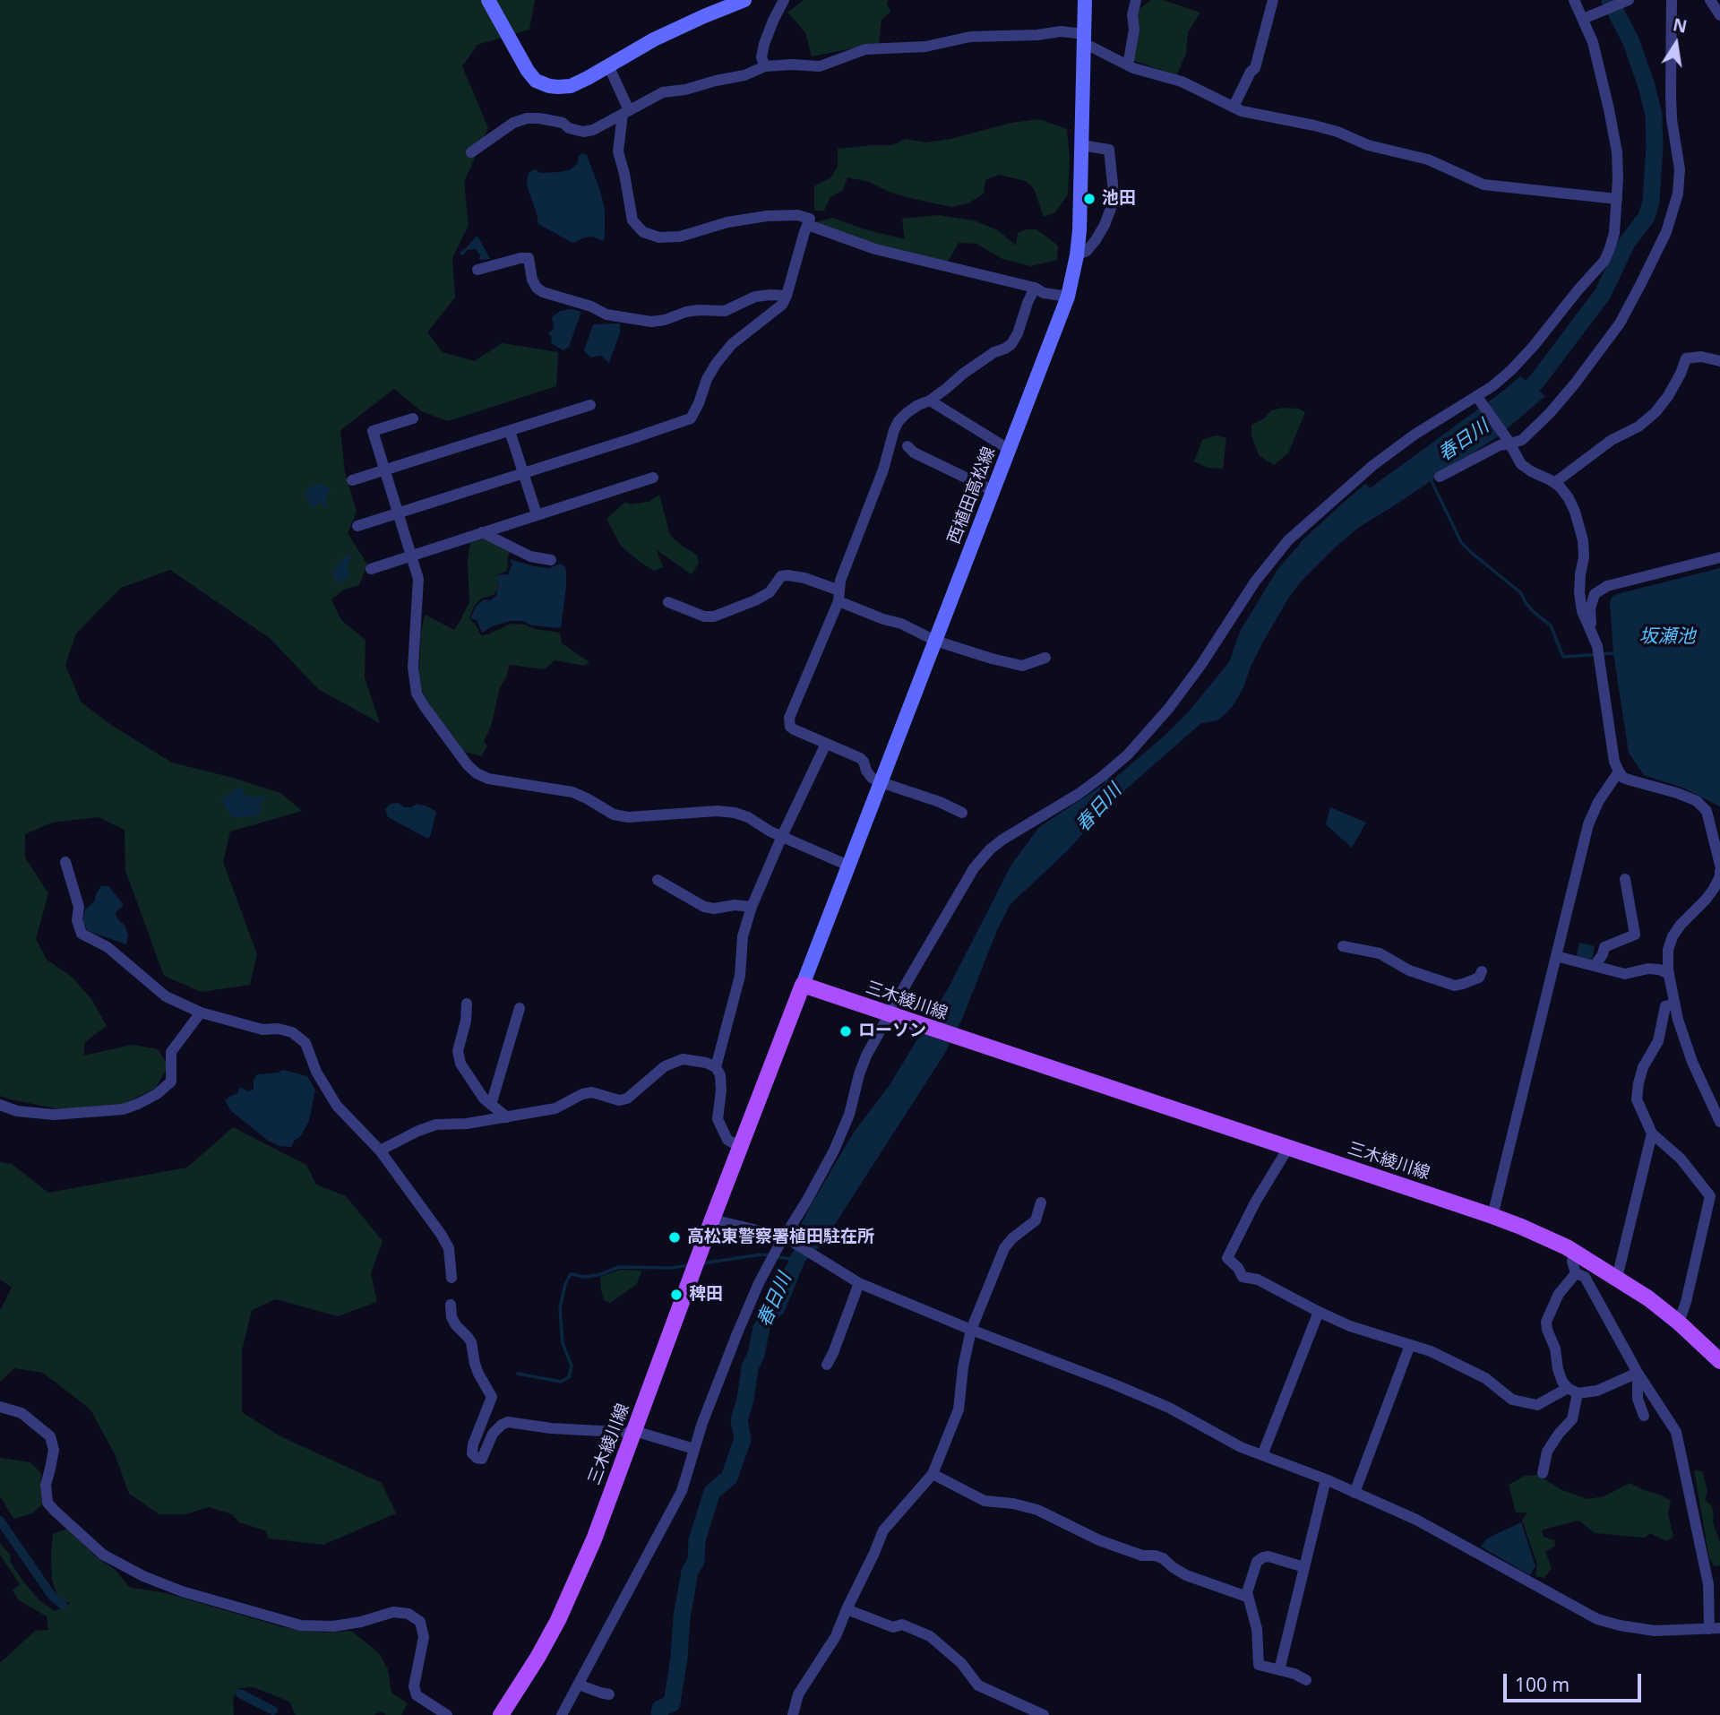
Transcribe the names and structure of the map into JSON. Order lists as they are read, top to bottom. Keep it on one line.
{"streets":{"main road":["西植田高松線","三木綾川線"]},"crossings":[["西植田高松線","三木綾川線"]],"water":["春日川","坂瀬池"],"places":["池田","ローソン","高松東警察署植田駐在所","稗田"],"scale_bar":"100 m","north":"top"}
